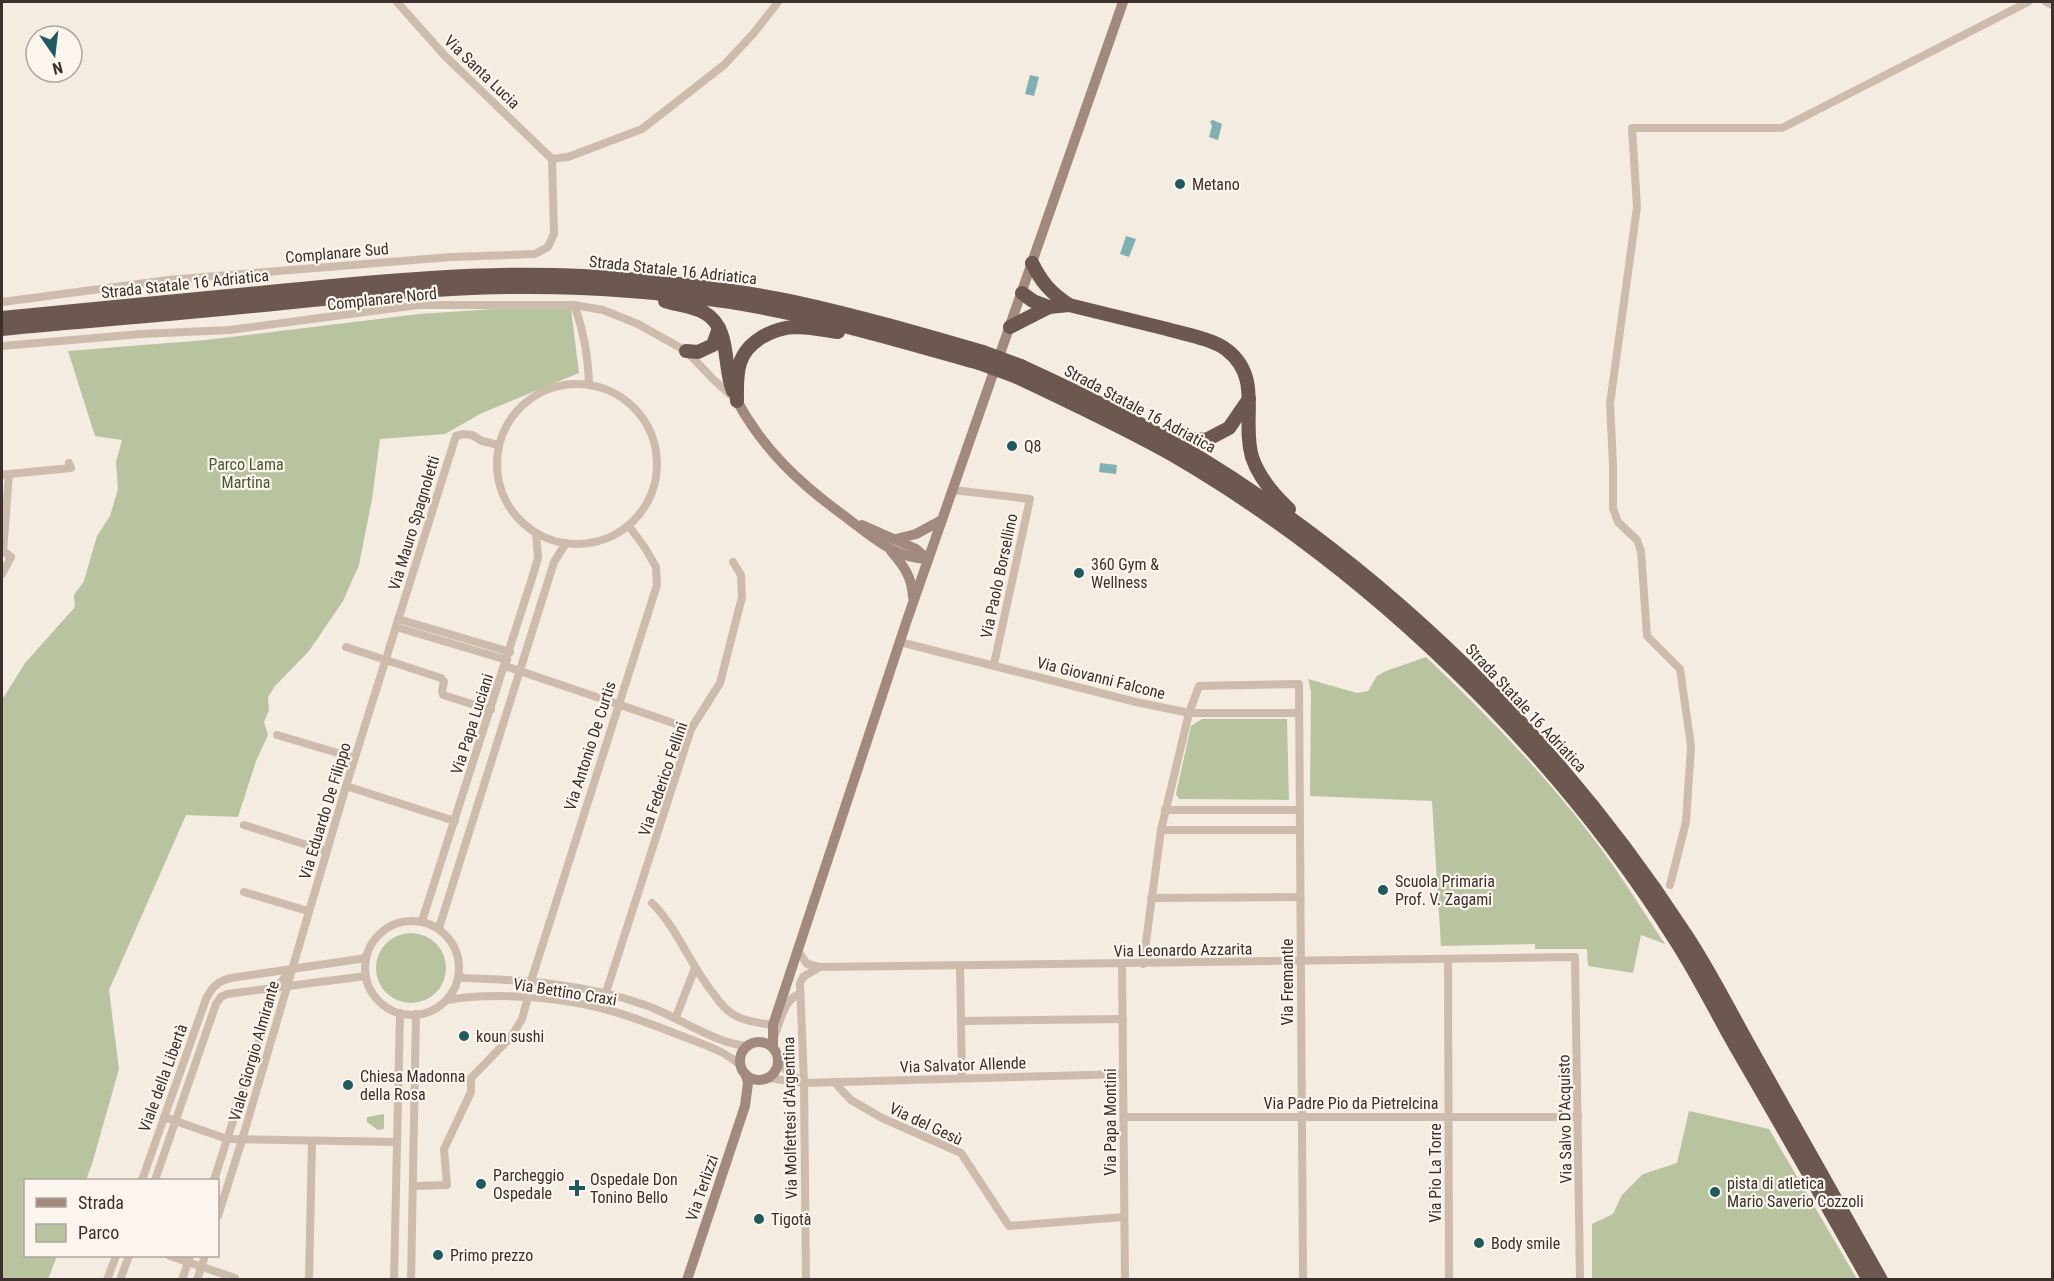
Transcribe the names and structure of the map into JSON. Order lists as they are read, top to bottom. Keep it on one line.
{"streets":{"highway":["Strada Statale 16 Adriatica"],"main road":["Via Terlizzi"],"street":["Via Santa Lucia","Complanare Sud","Complanare Nord","Via Mauro Spagnoletti","Via Paolo Borsellino","Via Giovanni Falcone","Via Papa Luciani","Via Antonio De Curtis","Via Federico Fellini","Via Eduardo De Filippo","Via Leonardo Azzarita","Via Fremantle","Via Bettino Craxi","Viale Giorgio Almirante","Via Salvator Allende","Viale della Libertà","Via Padre Pio da Pietrelcina","Via Molfettesi d'Argentina","Via Salvo D'Acquisto","Via Papa Montini","Via del Gesù","Via Pio La Torre"]},"crossings":[["Via Santa Lucia","Complanare Sud"],["Via Mauro Spagnoletti","Via Papa Luciani"],["Via Mauro Spagnoletti","Via Antonio De Curtis"],["Via Mauro Spagnoletti","Via Eduardo De Filippo"],["Via Paolo Borsellino","Via Giovanni Falcone"],["Via Giovanni Falcone","Via Fremantle"],["Via Papa Luciani","Via Antonio De Curtis"],["Via Papa Luciani","Via Bettino Craxi"],["Via Antonio De Curtis","Via Bettino Craxi"],["Via Federico Fellini","Via Bettino Craxi"],["Via Eduardo De Filippo","Viale Giorgio Almirante"],["Via Leonardo Azzarita","Via Fremantle"],["Via Leonardo Azzarita","Via Salvo D'Acquisto"],["Via Leonardo Azzarita","Via Papa Montini"],["Via Leonardo Azzarita","Via Pio La Torre"],["Via Fremantle","Via Padre Pio da Pietrelcina"],["Via Bettino Craxi","Via Salvator Allende"],["Via Bettino Craxi","Via Terlizzi"],["Via Salvator Allende","Via Molfettesi d'Argentina"],["Via Salvator Allende","Via Papa Montini"],["Via Salvator Allende","Via del Gesù"],["Via Salvator Allende","Via Terlizzi"],["Via Padre Pio da Pietrelcina","Via Salvo D'Acquisto"],["Via Padre Pio da Pietrelcina","Via Papa Montini"],["Via Padre Pio da Pietrelcina","Via Pio La Torre"],["Via Papa Montini","Via del Gesù"]],"parks":["Parco Lama Martina"],"places":{"other":["Metano","Q8","360 Gym & Wellness","Scuola Primaria Prof. V. Zagami","koun sushi","Chiesa Madonna della Rosa","Parcheggio Ospedale","pista di atletica Mario Saverio Cozzoli","Tigotà","Body smile","Primo prezzo"],"health":["Ospedale Don Tonino Bello"]},"legend":["Strada","Parco"],"north":"bottom"}
